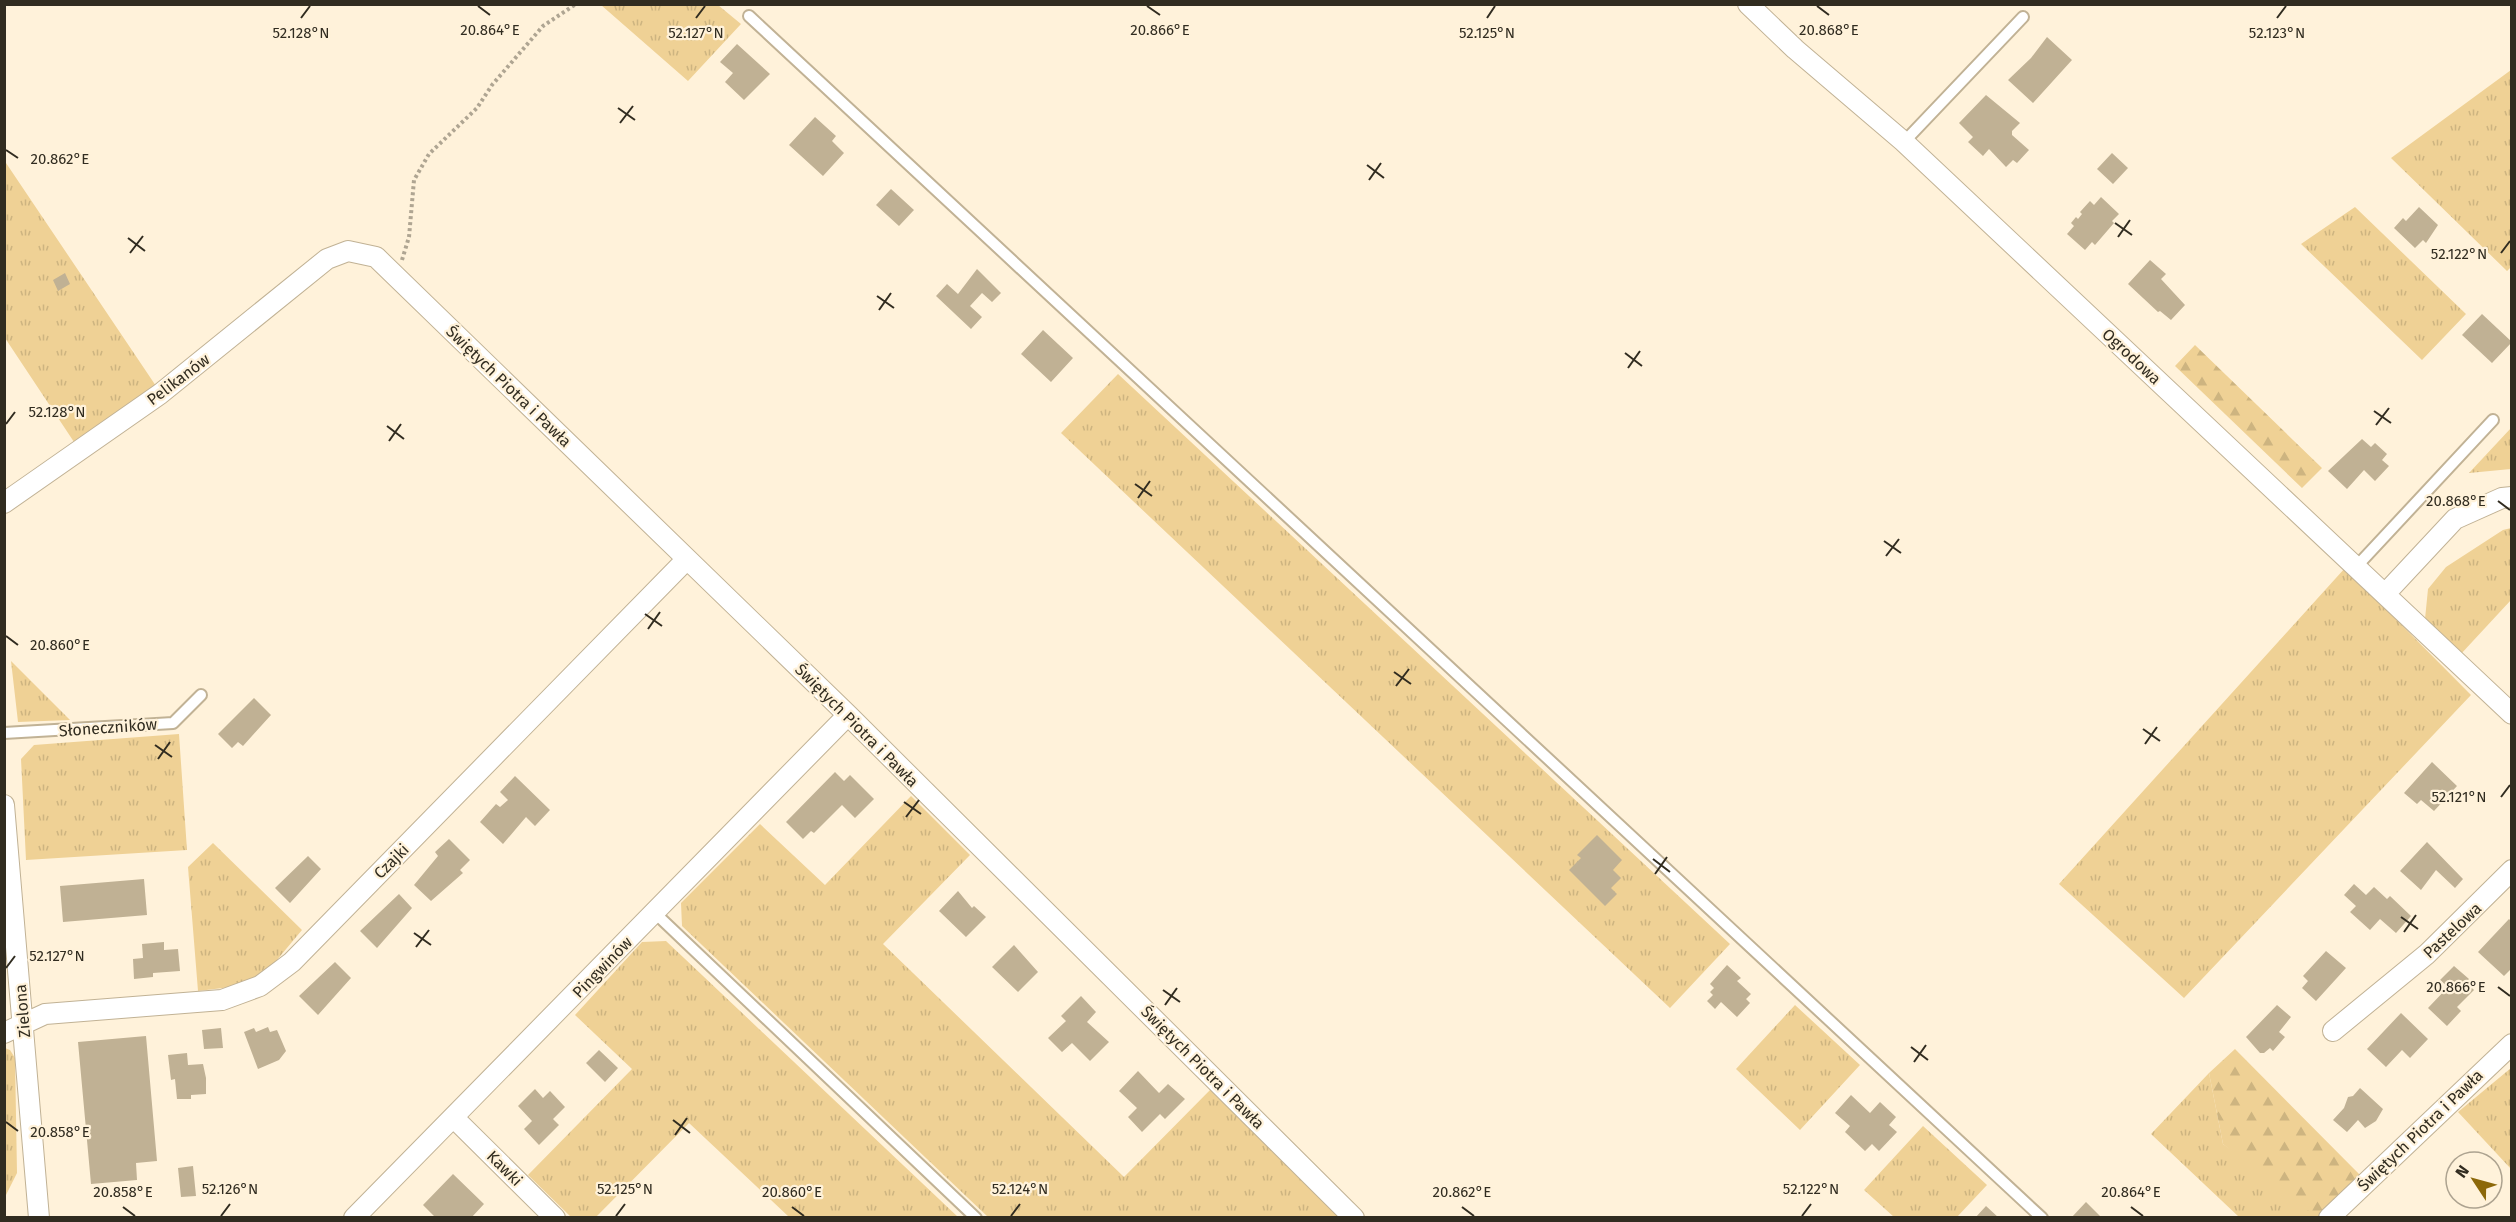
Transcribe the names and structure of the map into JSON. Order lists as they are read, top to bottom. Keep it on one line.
{"streets":{"street":["Ogrodowa","Pelikanów","Świętych Piotra i Pawła","Czajki","Pastelowa","Pingwinów","Zielona","Kawki"],"lane":["Słoneczników"]},"crossings":[["Pelikanów","Świętych Piotra i Pawła"],["Świętych Piotra i Pawła","Czajki"],["Świętych Piotra i Pawła","Pingwinów"],["Czajki","Zielona"],["Pingwinów","Kawki"]],"north":"top left","coordinates":["20.864°E","20.866°E","20.868°E","52.128°N","52.127°N","52.125°N","52.123°N","20.862°E","52.122°N","20.860°E","52.121°N","20.858°E","52.126°N","52.124°N"]}
